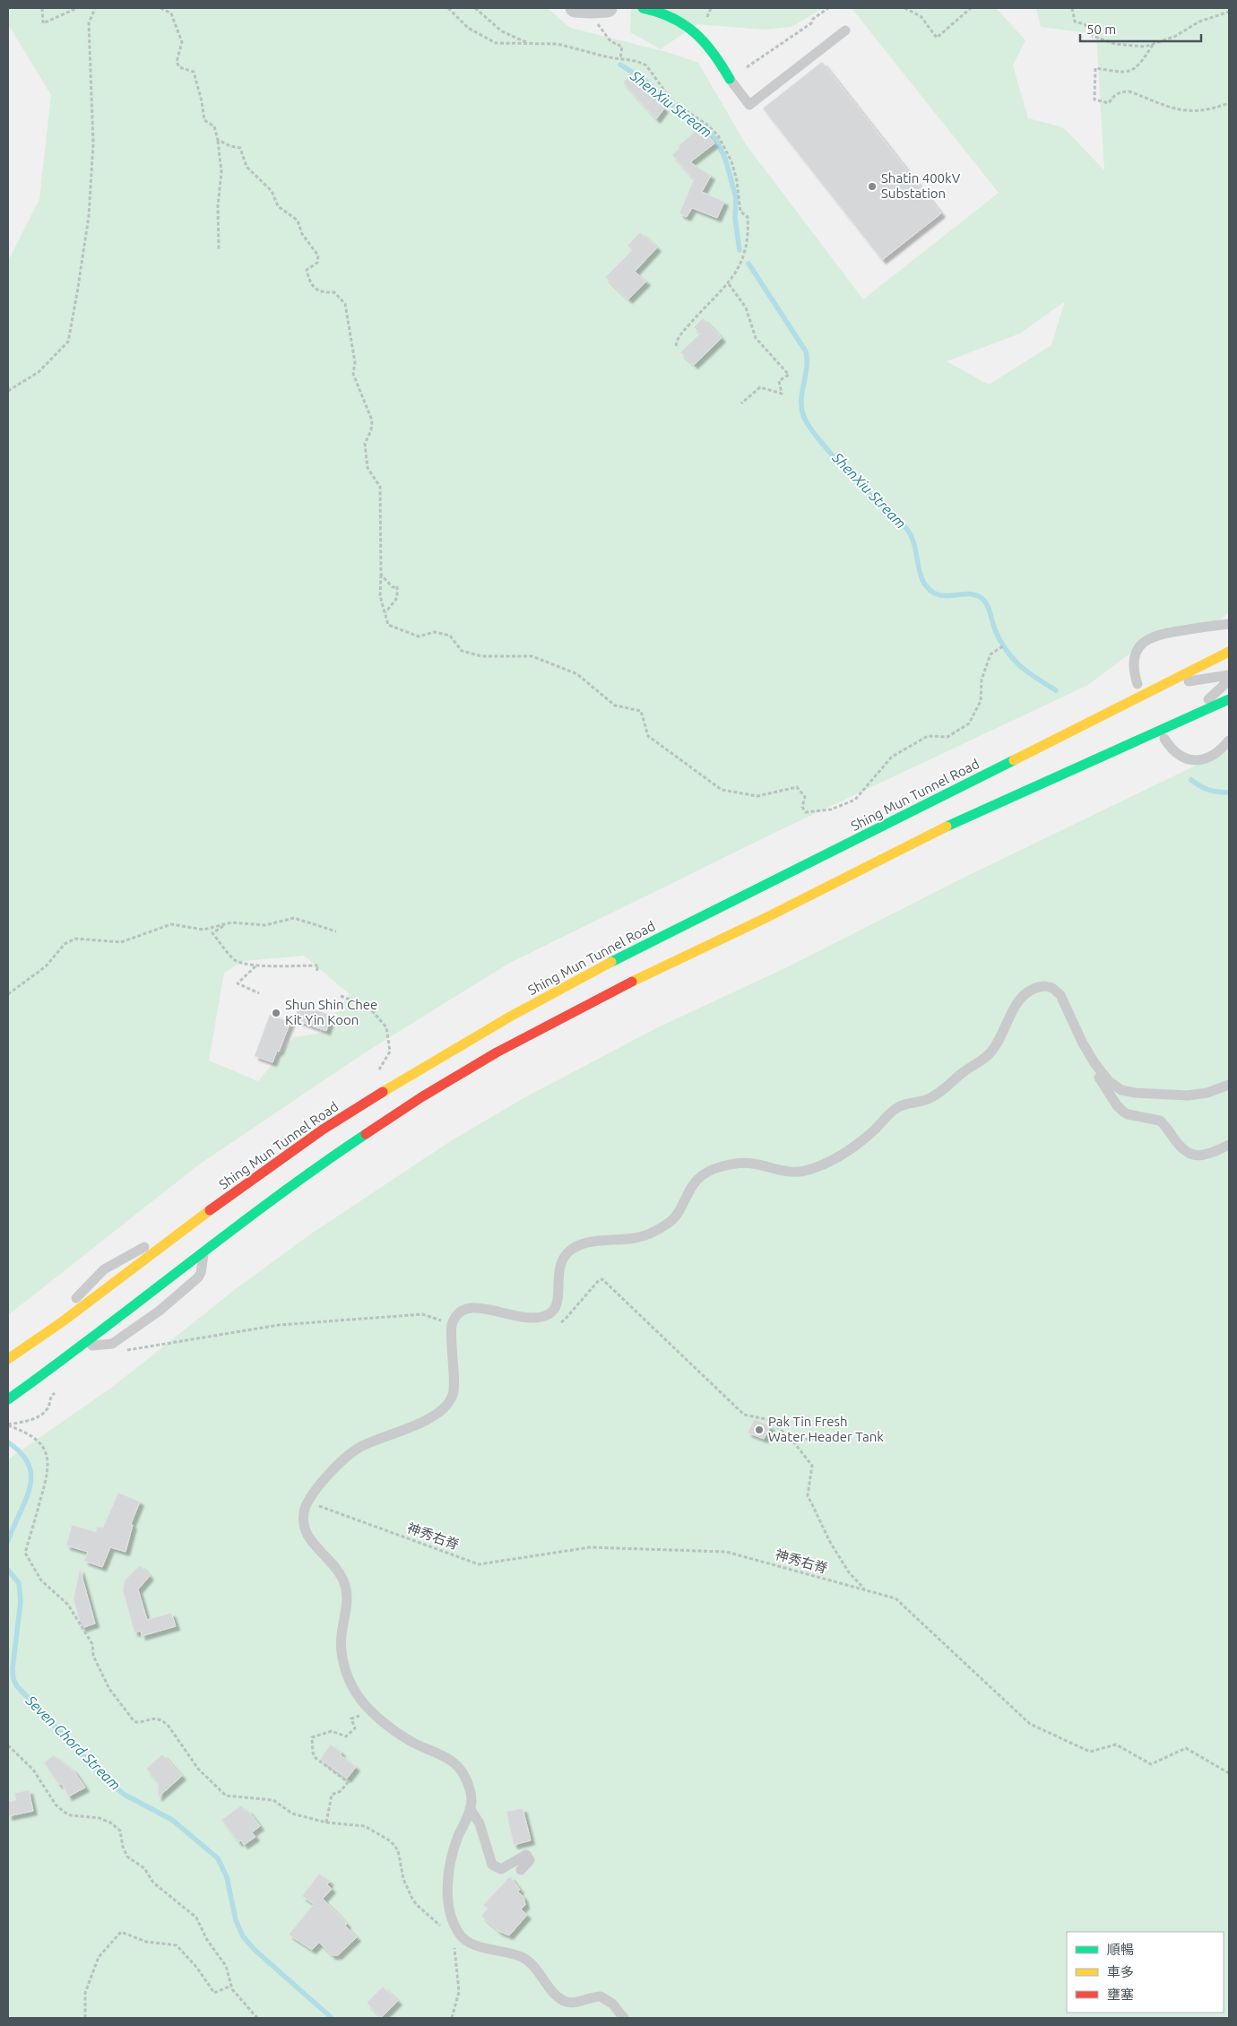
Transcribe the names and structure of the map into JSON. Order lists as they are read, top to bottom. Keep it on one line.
{"streets":{"main road":["Shing Mun Tunnel Road"],"path":["神秀右脊"]},"water":["ShenXiu Stream","Seven Chord Stream"],"places":["Shatin 400kV Substation","Shun Shin Chee Kit Yin Koon","Pak Tin Fresh Water Header Tank"],"legend":["順暢","車多","壅塞"],"scale_bar":"50 m"}
